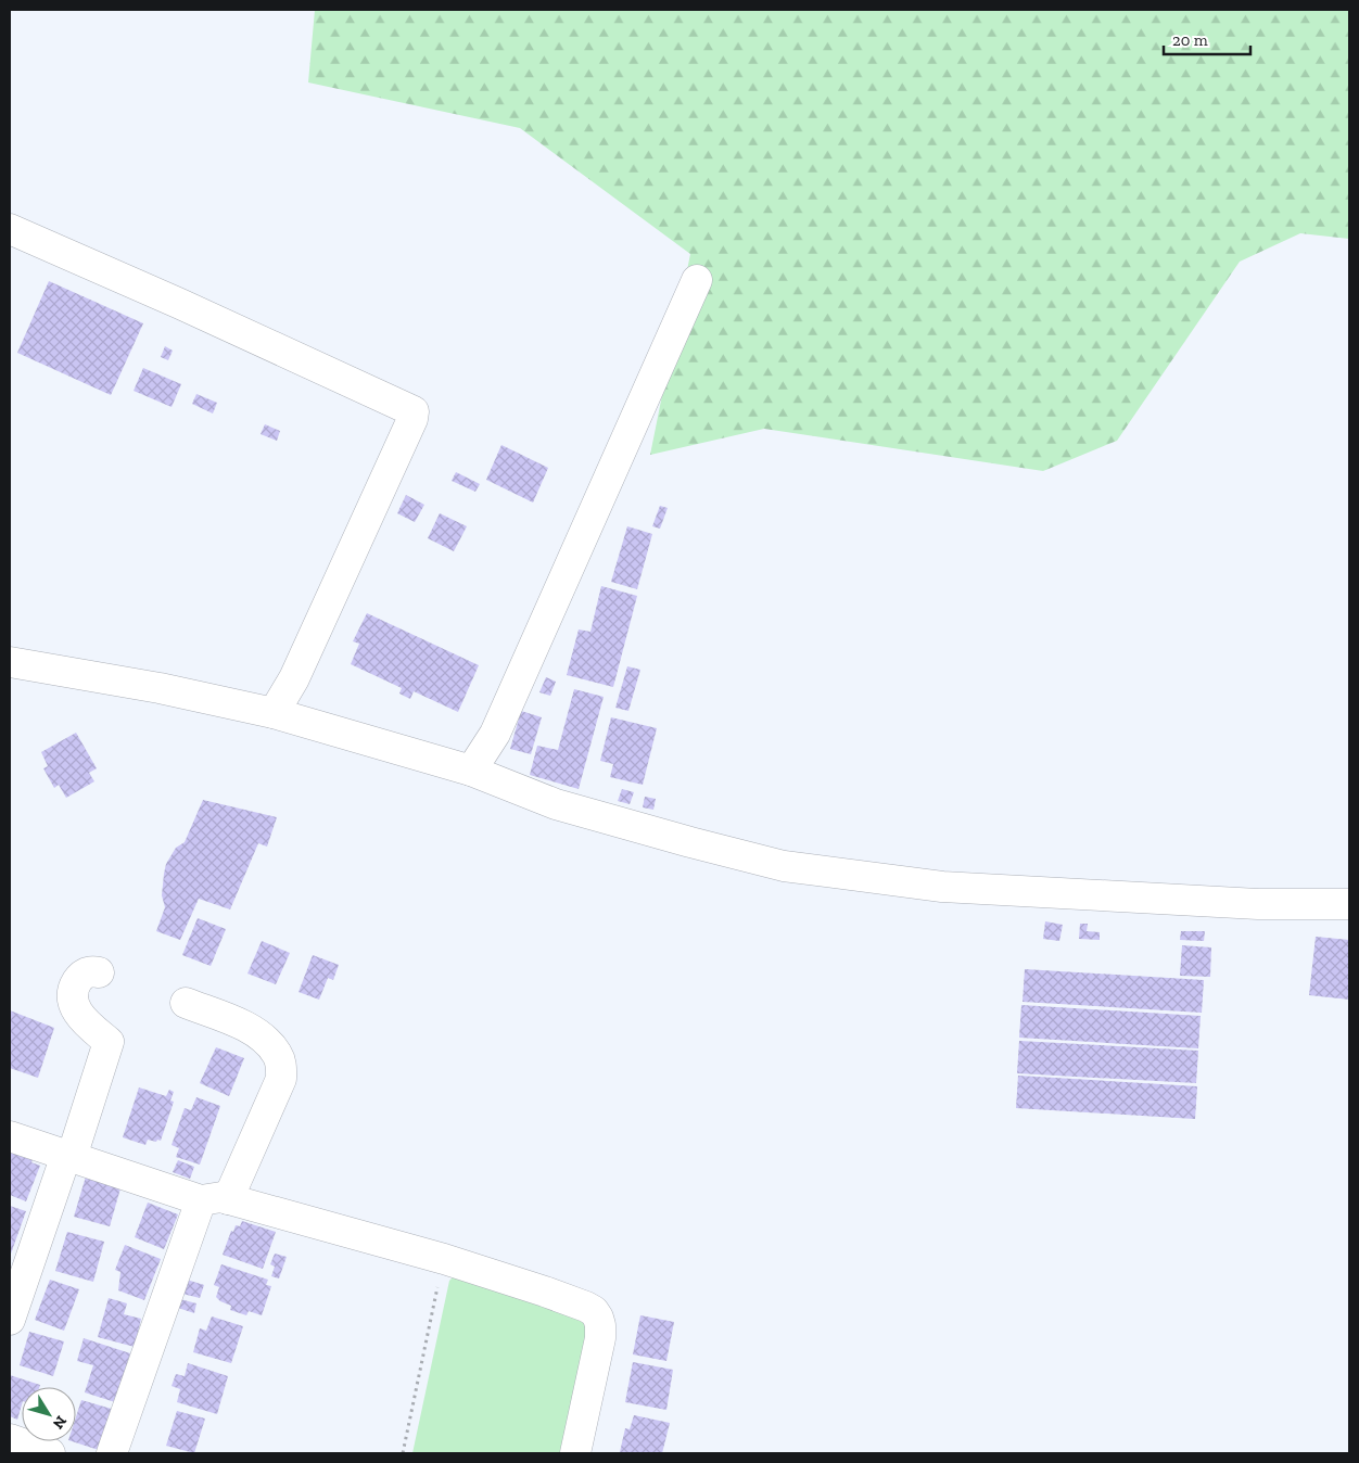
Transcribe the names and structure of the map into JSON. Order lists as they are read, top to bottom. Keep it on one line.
{"scale_bar":"20 m","north":"bottom right"}
